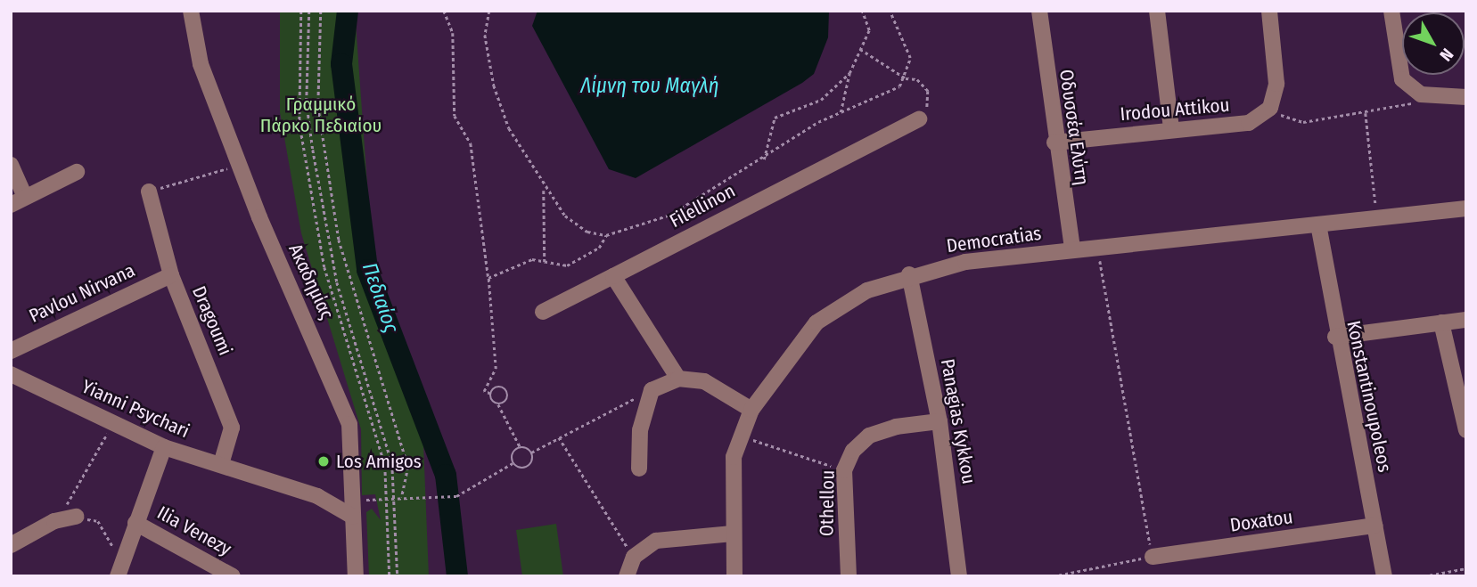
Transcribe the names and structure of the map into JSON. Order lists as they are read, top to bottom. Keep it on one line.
{"streets":{"street":["Irodou Attikou","Οδυσσέα Ελύτη","Filellinon","Democratias","Ακαδημίας","Pavlou Nirvana","Dragoumi","Konstantinoupoleos","Yianni Psychari","Panagias Kykkou","Othellou","Doxatou","Ilia Venezy"]},"crossings":[["Irodou Attikou","Οδυσσέα Ελύτη"],["Οδυσσέα Ελύτη","Democratias"],["Democratias","Konstantinoupoleos"],["Democratias","Panagias Kykkou"],["Ακαδημίας","Yianni Psychari"],["Pavlou Nirvana","Dragoumi"],["Dragoumi","Yianni Psychari"],["Konstantinoupoleos","Doxatou"],["Panagias Kykkou","Othellou"]],"water":["Λίμνη του Μαγλή","Πεδιαίος"],"parks":["Γραμμικό Πάρκο Πεδιαίου"],"places":["Los Amigos"],"north":"bottom right"}
